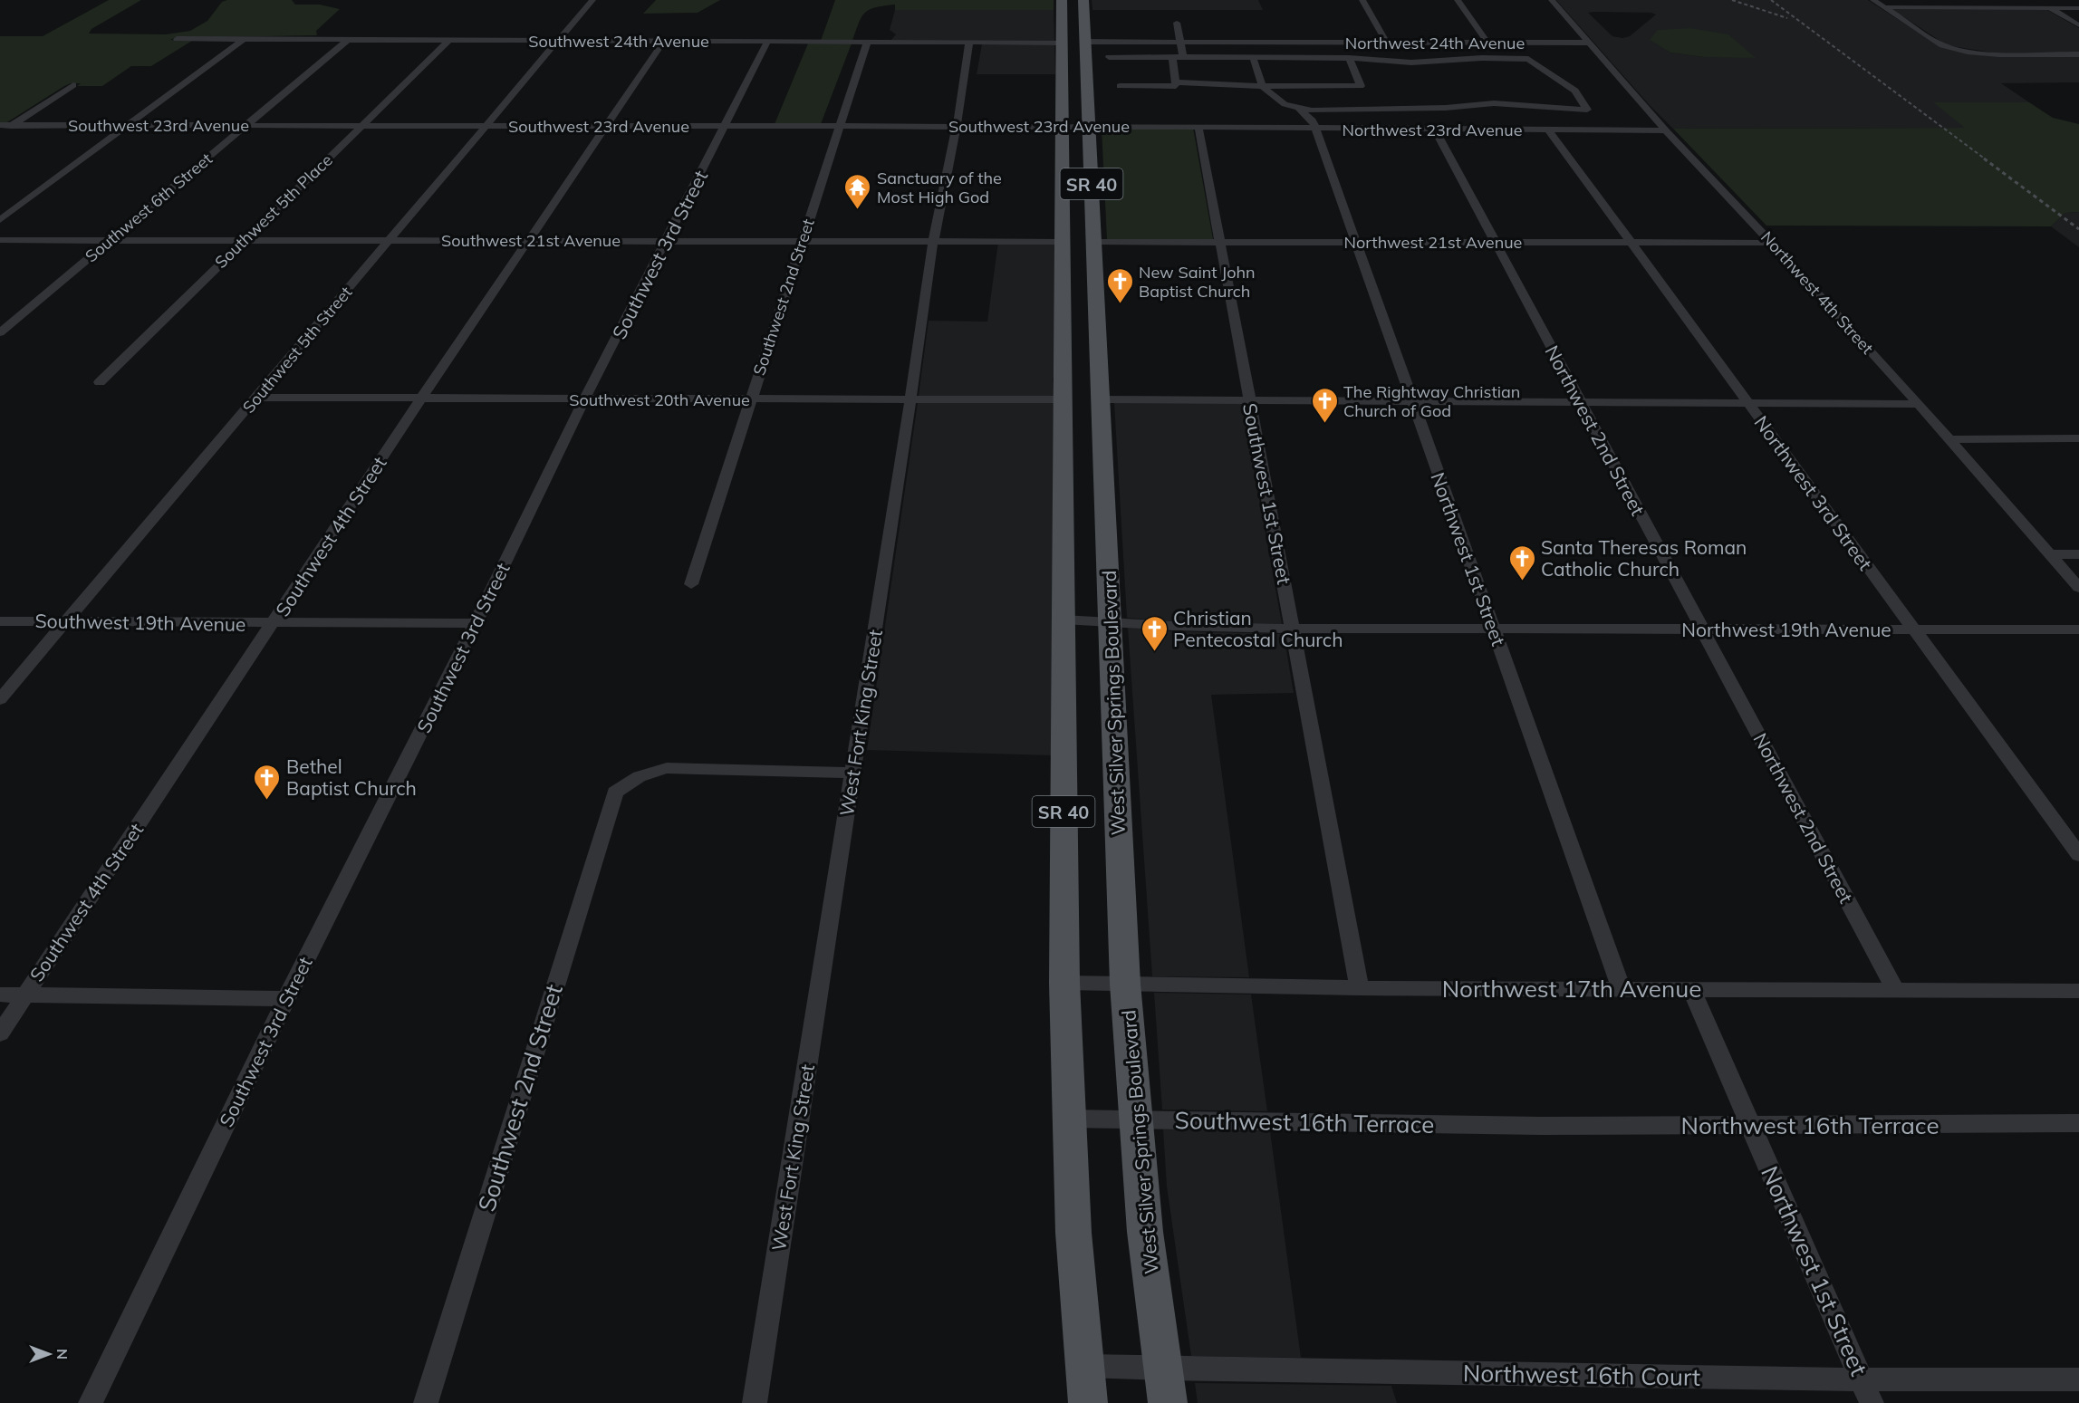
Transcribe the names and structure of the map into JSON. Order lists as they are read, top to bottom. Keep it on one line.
{"streets":{"main road":["SR 40","West Silver Springs Boulevard"],"street":["Southwest 24th Avenue","Northwest 24th Avenue","Southwest 23rd Avenue","Northwest 23rd Avenue","Southwest 6th Street","Southwest 5th Place","Southwest 21st Avenue","Northwest 21st Avenue","Southwest 3rd Street","Northwest 4th Street","Southwest 2nd Street","Southwest 5th Street","Southwest 20th Avenue","Northwest 2nd Street","Northwest 3rd Street","Southwest 1st Street","Southwest 4th Street","Northwest 1st Street","Southwest 19th Avenue","Northwest 19th Avenue","West Fort King Street","Northwest 17th Avenue","Southwest 16th Terrace","Northwest 16th Terrace","Northwest 16th Court"]},"crossings":[["Southwest 24th Avenue","SR 40"],["Southwest 24th Avenue","Southwest 6th Street"],["Southwest 24th Avenue","Southwest 5th Place"],["Southwest 24th Avenue","Southwest 3rd Street"],["Southwest 24th Avenue","Southwest 2nd Street"],["Southwest 24th Avenue","Southwest 5th Street"],["Southwest 24th Avenue","Southwest 4th Street"],["Southwest 24th Avenue","West Fort King Street"],["Northwest 24th Avenue","Northwest 4th Street"],["Southwest 23rd Avenue","Northwest 23rd Avenue"],["Southwest 23rd Avenue","SR 40"],["Southwest 23rd Avenue","Southwest 6th Street"],["Southwest 23rd Avenue","Southwest 5th Place"],["Southwest 23rd Avenue","Southwest 3rd Street"],["Southwest 23rd Avenue","Southwest 2nd Street"],["Southwest 23rd Avenue","Southwest 5th Street"],["Southwest 23rd Avenue","Southwest 1st Street"],["Southwest 23rd Avenue","Southwest 4th Street"],["Southwest 23rd Avenue","West Silver Springs Boulevard"],["Southwest 23rd Avenue","West Fort King Street"],["Northwest 23rd Avenue","Northwest 4th Street"],["Northwest 23rd Avenue","Northwest 2nd Street"],["Northwest 23rd Avenue","Northwest 3rd Street"],["Northwest 23rd Avenue","Southwest 1st Street"],["Northwest 23rd Avenue","Northwest 1st Street"],["SR 40","Southwest 21st Avenue"],["SR 40","Southwest 20th Avenue"],["SR 40","Northwest 17th Avenue"],["SR 40","Southwest 16th Terrace"],["SR 40","Northwest 16th Court"],["Southwest 6th Street","Southwest 21st Avenue"],["Southwest 5th Place","Southwest 21st Avenue"],["Southwest 21st Avenue","Southwest 3rd Street"],["Southwest 21st Avenue","Southwest 2nd Street"],["Southwest 21st Avenue","Southwest 5th Street"],["Southwest 21st Avenue","Southwest 4th Street"],["Southwest 21st Avenue","West Fort King Street"],["Northwest 21st Avenue","Northwest 4th Street"],["Northwest 21st Avenue","Northwest 2nd Street"],["Northwest 21st Avenue","Northwest 3rd Street"],["Northwest 21st Avenue","Southwest 1st Street"],["Northwest 21st Avenue","Northwest 1st Street"],["Northwest 21st Avenue","West Silver Springs Boulevard"],["Southwest 3rd Street","Southwest 20th Avenue"],["Southwest 3rd Street","Southwest 19th Avenue"],["Southwest 2nd Street","Southwest 20th Avenue"],["Southwest 2nd Street","West Fort King Street"],["Southwest 5th Street","Southwest 20th Avenue"],["Southwest 5th Street","Southwest 19th Avenue"],["Southwest 20th Avenue","Southwest 4th Street"],["Southwest 20th Avenue","West Fort King Street"],["Northwest 2nd Street","Northwest 19th Avenue"],["Northwest 2nd Street","Northwest 17th Avenue"],["Northwest 3rd Street","Northwest 19th Avenue"],["Southwest 1st Street","Northwest 17th Avenue"],["Southwest 4th Street","Southwest 19th Avenue"],["Northwest 1st Street","Northwest 19th Avenue"],["Northwest 1st Street","Northwest 17th Avenue"],["Northwest 1st Street","Northwest 16th Terrace"],["Northwest 1st Street","Northwest 16th Court"],["West Silver Springs Boulevard","Northwest 17th Avenue"],["West Silver Springs Boulevard","Southwest 16th Terrace"],["West Silver Springs Boulevard","Northwest 16th Court"],["Southwest 16th Terrace","Northwest 16th Terrace"]],"places":{"temple":["Sanctuary of the Most High God"],"church":["New Saint John Baptist Church","The Rightway Christian Church of God","Santa Theresas Roman Catholic Church","Christian Pentecostal Church","Bethel Baptist Church"]},"north":"right"}
